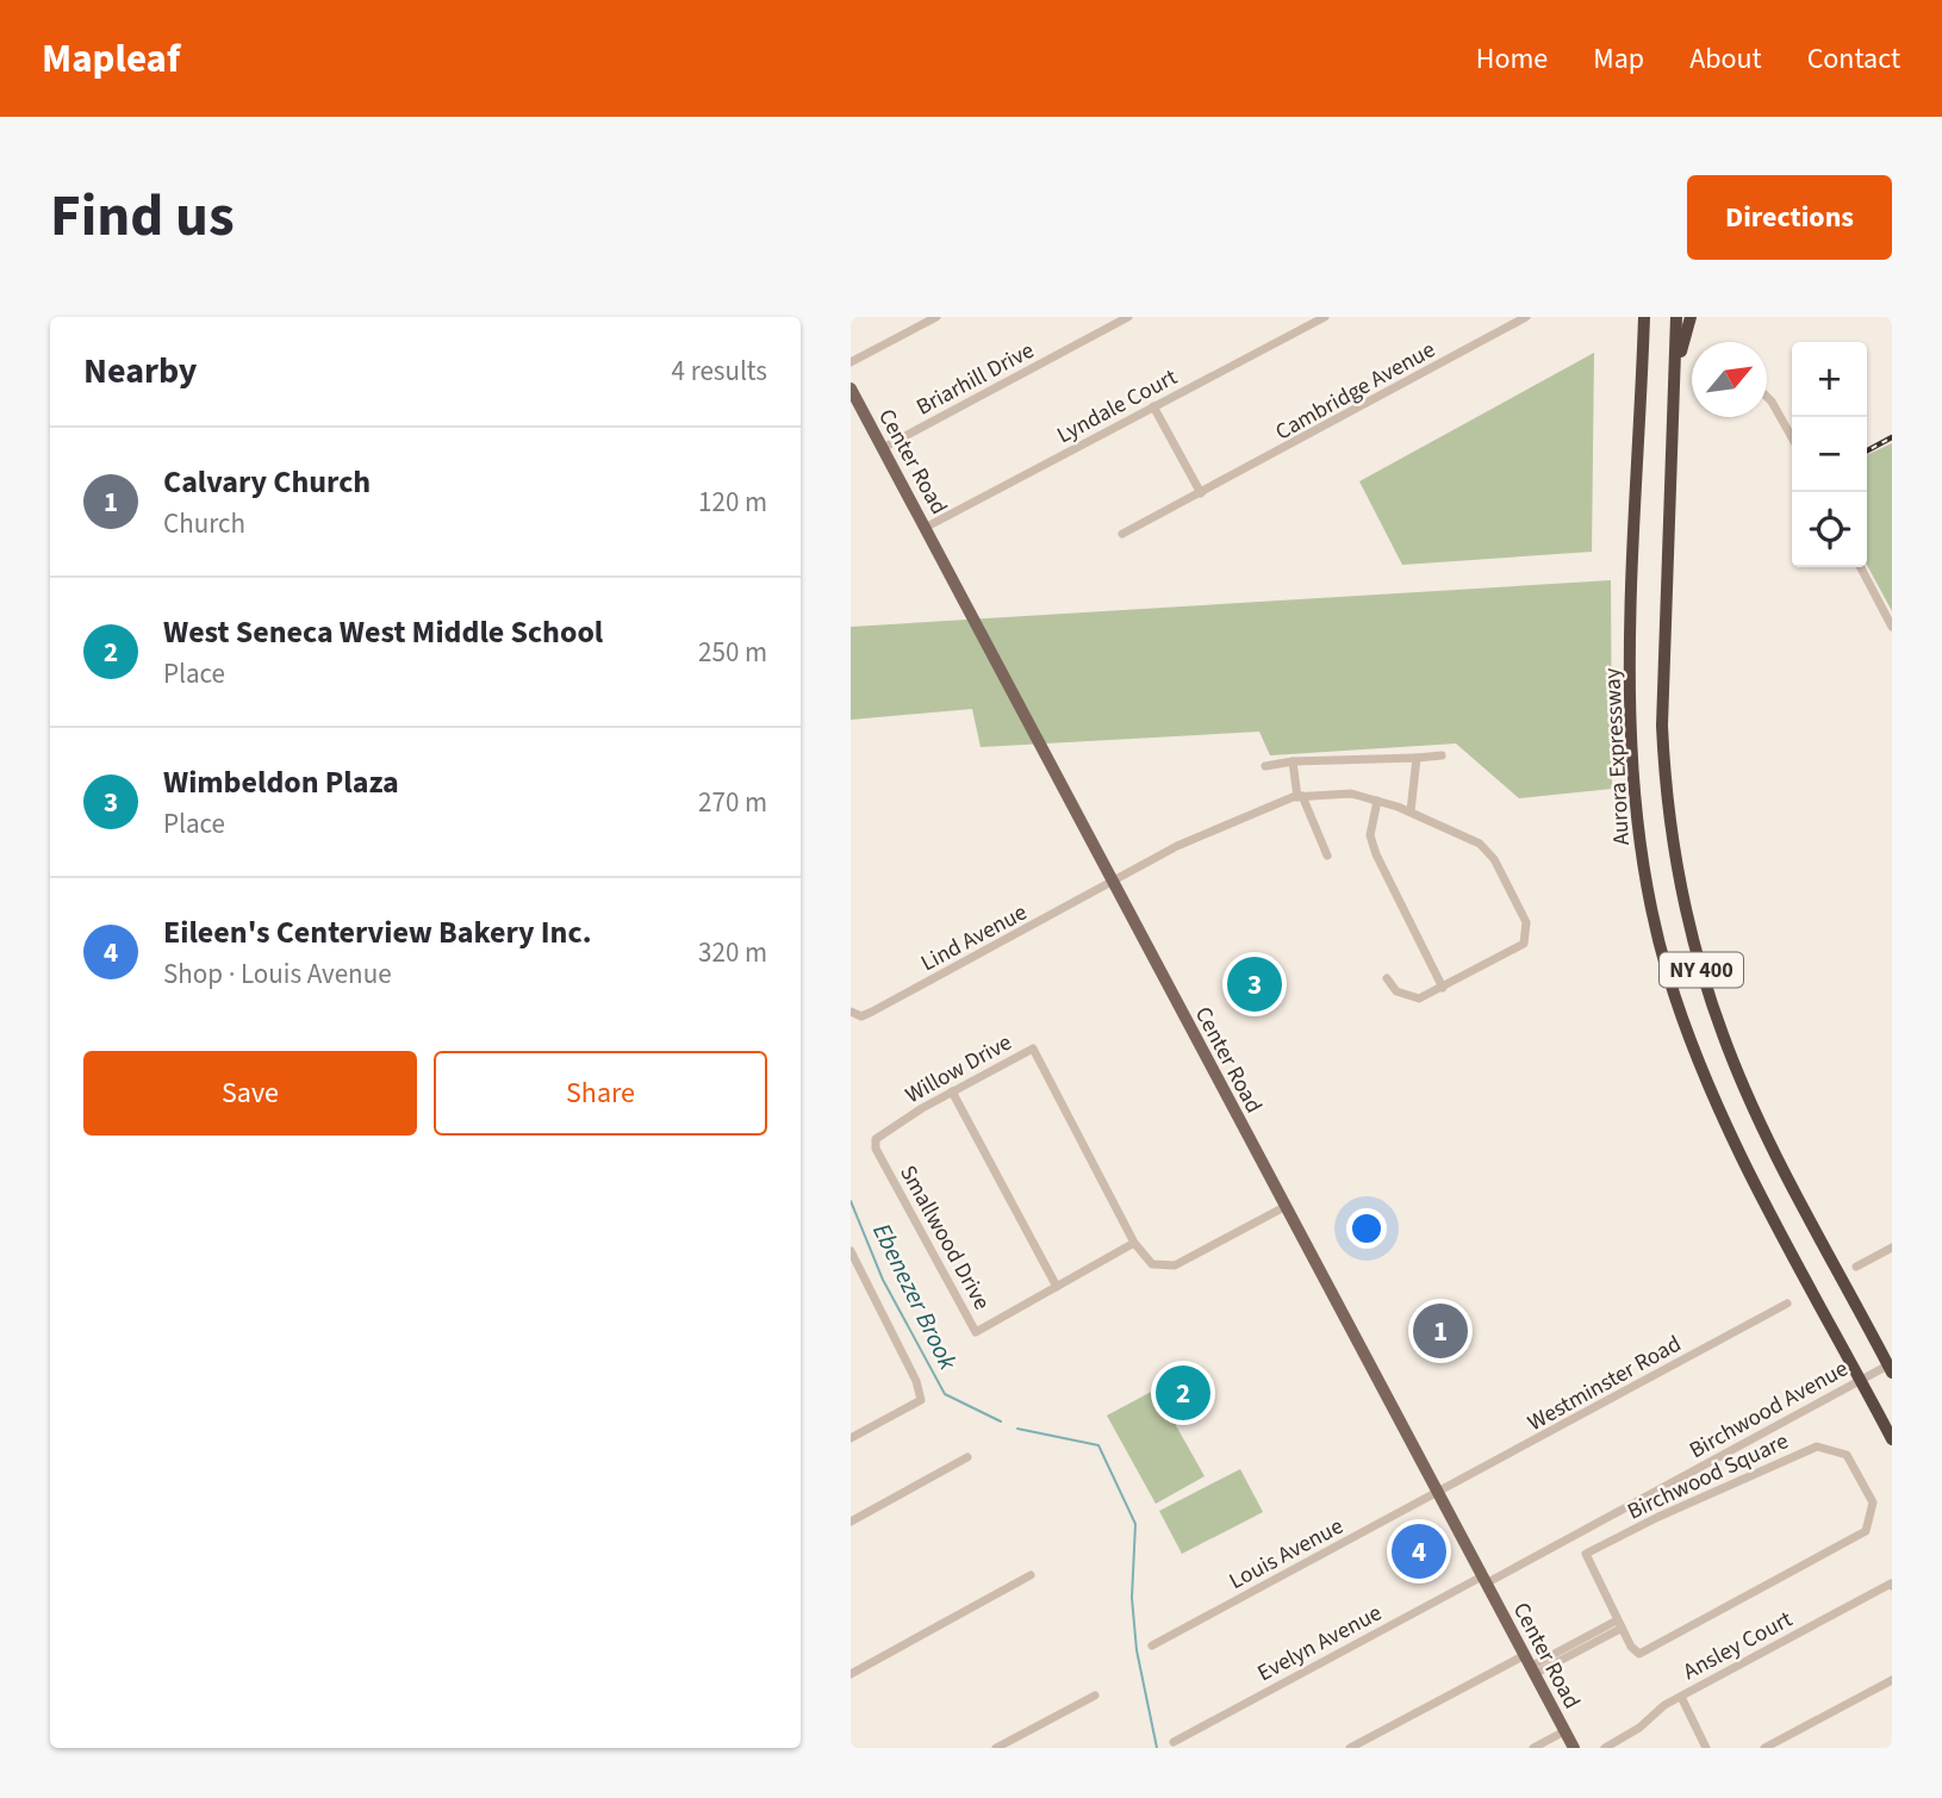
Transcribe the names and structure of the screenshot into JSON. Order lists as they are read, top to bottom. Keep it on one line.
{"streets":{"highway":["Aurora Expressway","NY 400"],"main road":["Center Road"],"street":["Briarhill Drive","Cambridge Avenue","Lyndale Court","Lind Avenue","Willow Drive","Smallwood Drive","Westminster Road","Birchwood Avenue","Birchwood Square","Louis Avenue","Evelyn Avenue","Ansley Court"]},"crossings":[["Briarhill Drive","Center Road"],["Lyndale Court","Center Road"],["Center Road","Lind Avenue"],["Center Road","Westminster Road"],["Center Road","Birchwood Avenue"],["Center Road","Louis Avenue"],["Center Road","Evelyn Avenue"],["Willow Drive","Smallwood Drive"],["Westminster Road","Louis Avenue"],["Birchwood Avenue","Evelyn Avenue"]],"water":["Ebenezer Brook"],"north":"top right","page":{"header":"Mapleaf","nav":["Home","Map","About","Contact"],"title":"Find us","buttons":["Directions",["Save","Share"]],"heading":["Nearby","4 results"],"map_buttons":["+","−"],"list":[{"mark":"1","name":"Calvary Church","note":"Church","value":"120 m"},{"mark":"2","name":"West Seneca West Middle School","note":"Place","value":"250 m"},{"mark":"3","name":"Wimbeldon Plaza","note":"Place","value":"270 m"},{"mark":"4","name":"Eileen's Centerview Bakery Inc.","note":"Shop · Louis Avenue","value":"320 m"}],"pins":["3","1","2","4"]}}
